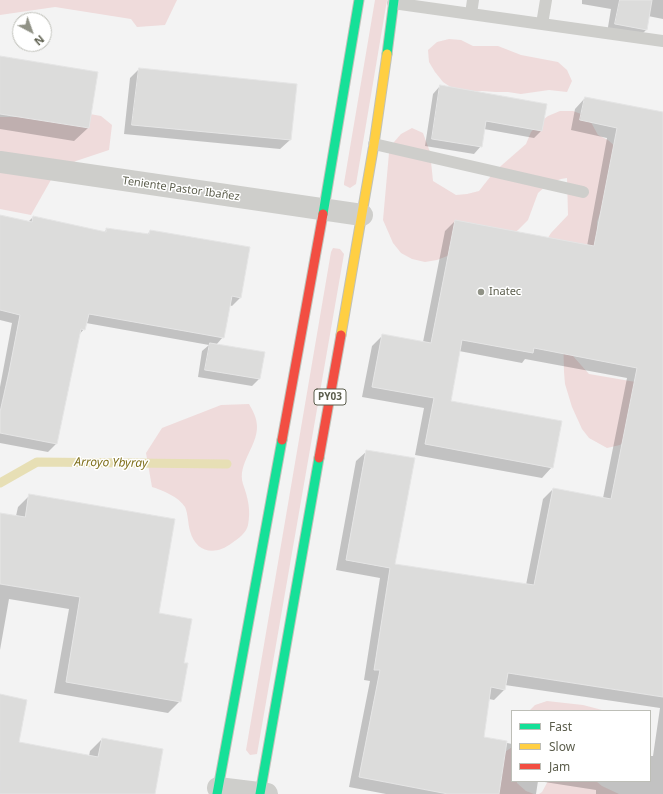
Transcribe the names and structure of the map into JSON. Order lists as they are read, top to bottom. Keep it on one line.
{"streets":{"highway":["PY03"],"street":["Teniente Pastor Ibañez"]},"crossings":[["Teniente Pastor Ibañez","PY03"]],"water":["Arroyo Ybyray"],"places":["Inatec"],"legend":["Fast","Slow","Jam"],"north":"bottom right"}
